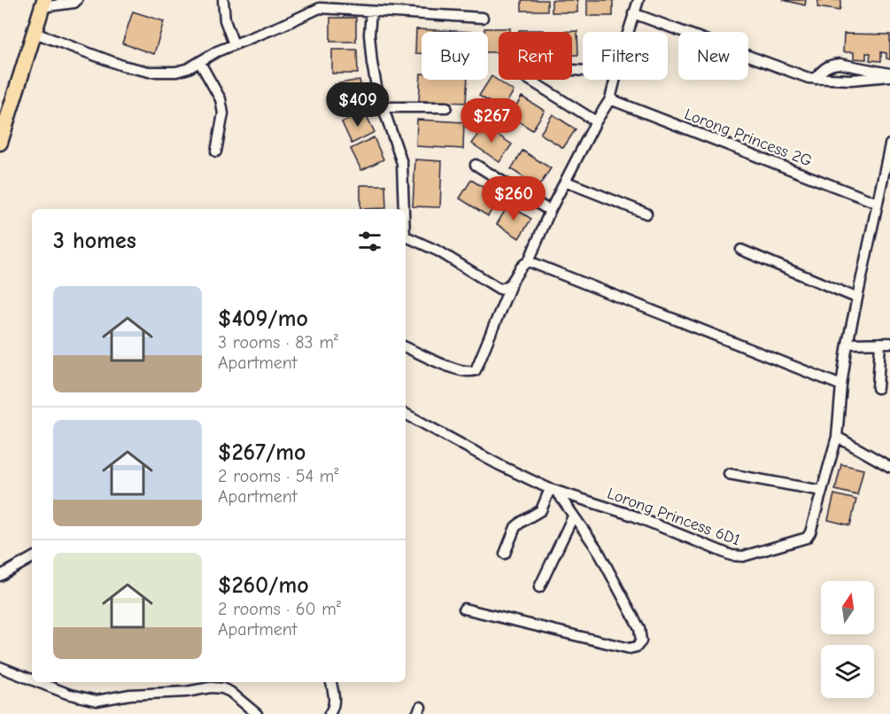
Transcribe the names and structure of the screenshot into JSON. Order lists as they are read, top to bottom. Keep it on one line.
{"streets":{"street":["Lorong Princess 2G","Lorong Princess 6D1"]},"crossings":[["Lorong Princess 2G","Lorong Princess 6D1"]],"north":"top","page":{"chip":["Buy","Rent","Filters","New"],"price":["$409","$267","$260"],"heading":"3 homes","list":[{"name":"$409/mo","note":"3 rooms · 83 m² · Apartment"},{"name":"$267/mo","note":"2 rooms · 54 m² · Apartment"},{"name":"$260/mo","note":"2 rooms · 60 m² · Apartment"}]}}
